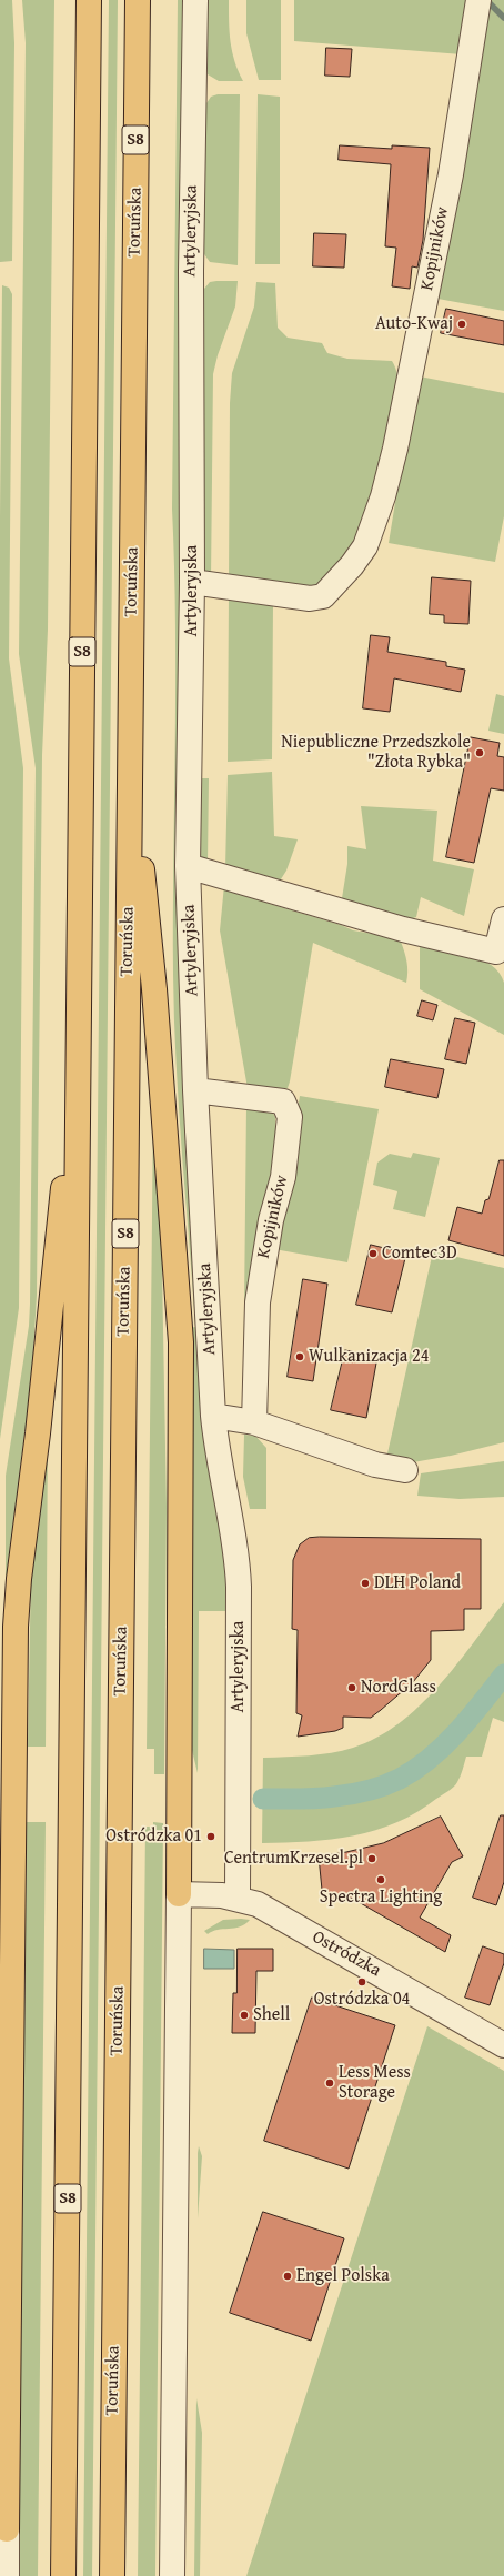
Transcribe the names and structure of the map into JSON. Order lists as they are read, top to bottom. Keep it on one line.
{"streets":{"highway":["S8","Toruńska"],"street":["Artyleryjska","Kopijników","Ostródzka"]},"crossings":[["Artyleryjska","Kopijników"],["Artyleryjska","Ostródzka"]],"places":["Auto-Kwaj","Niepubliczne Przedszkole \"Złota Rybka\"","Comtec3D","Wulkanizacja 24","DLH Poland","NordGlass","Ostródzka 01","CentrumKrzesel.pl","Spectra Lighting","Ostródzka 04","Shell","Less Mess Storage","Engel Polska"]}
